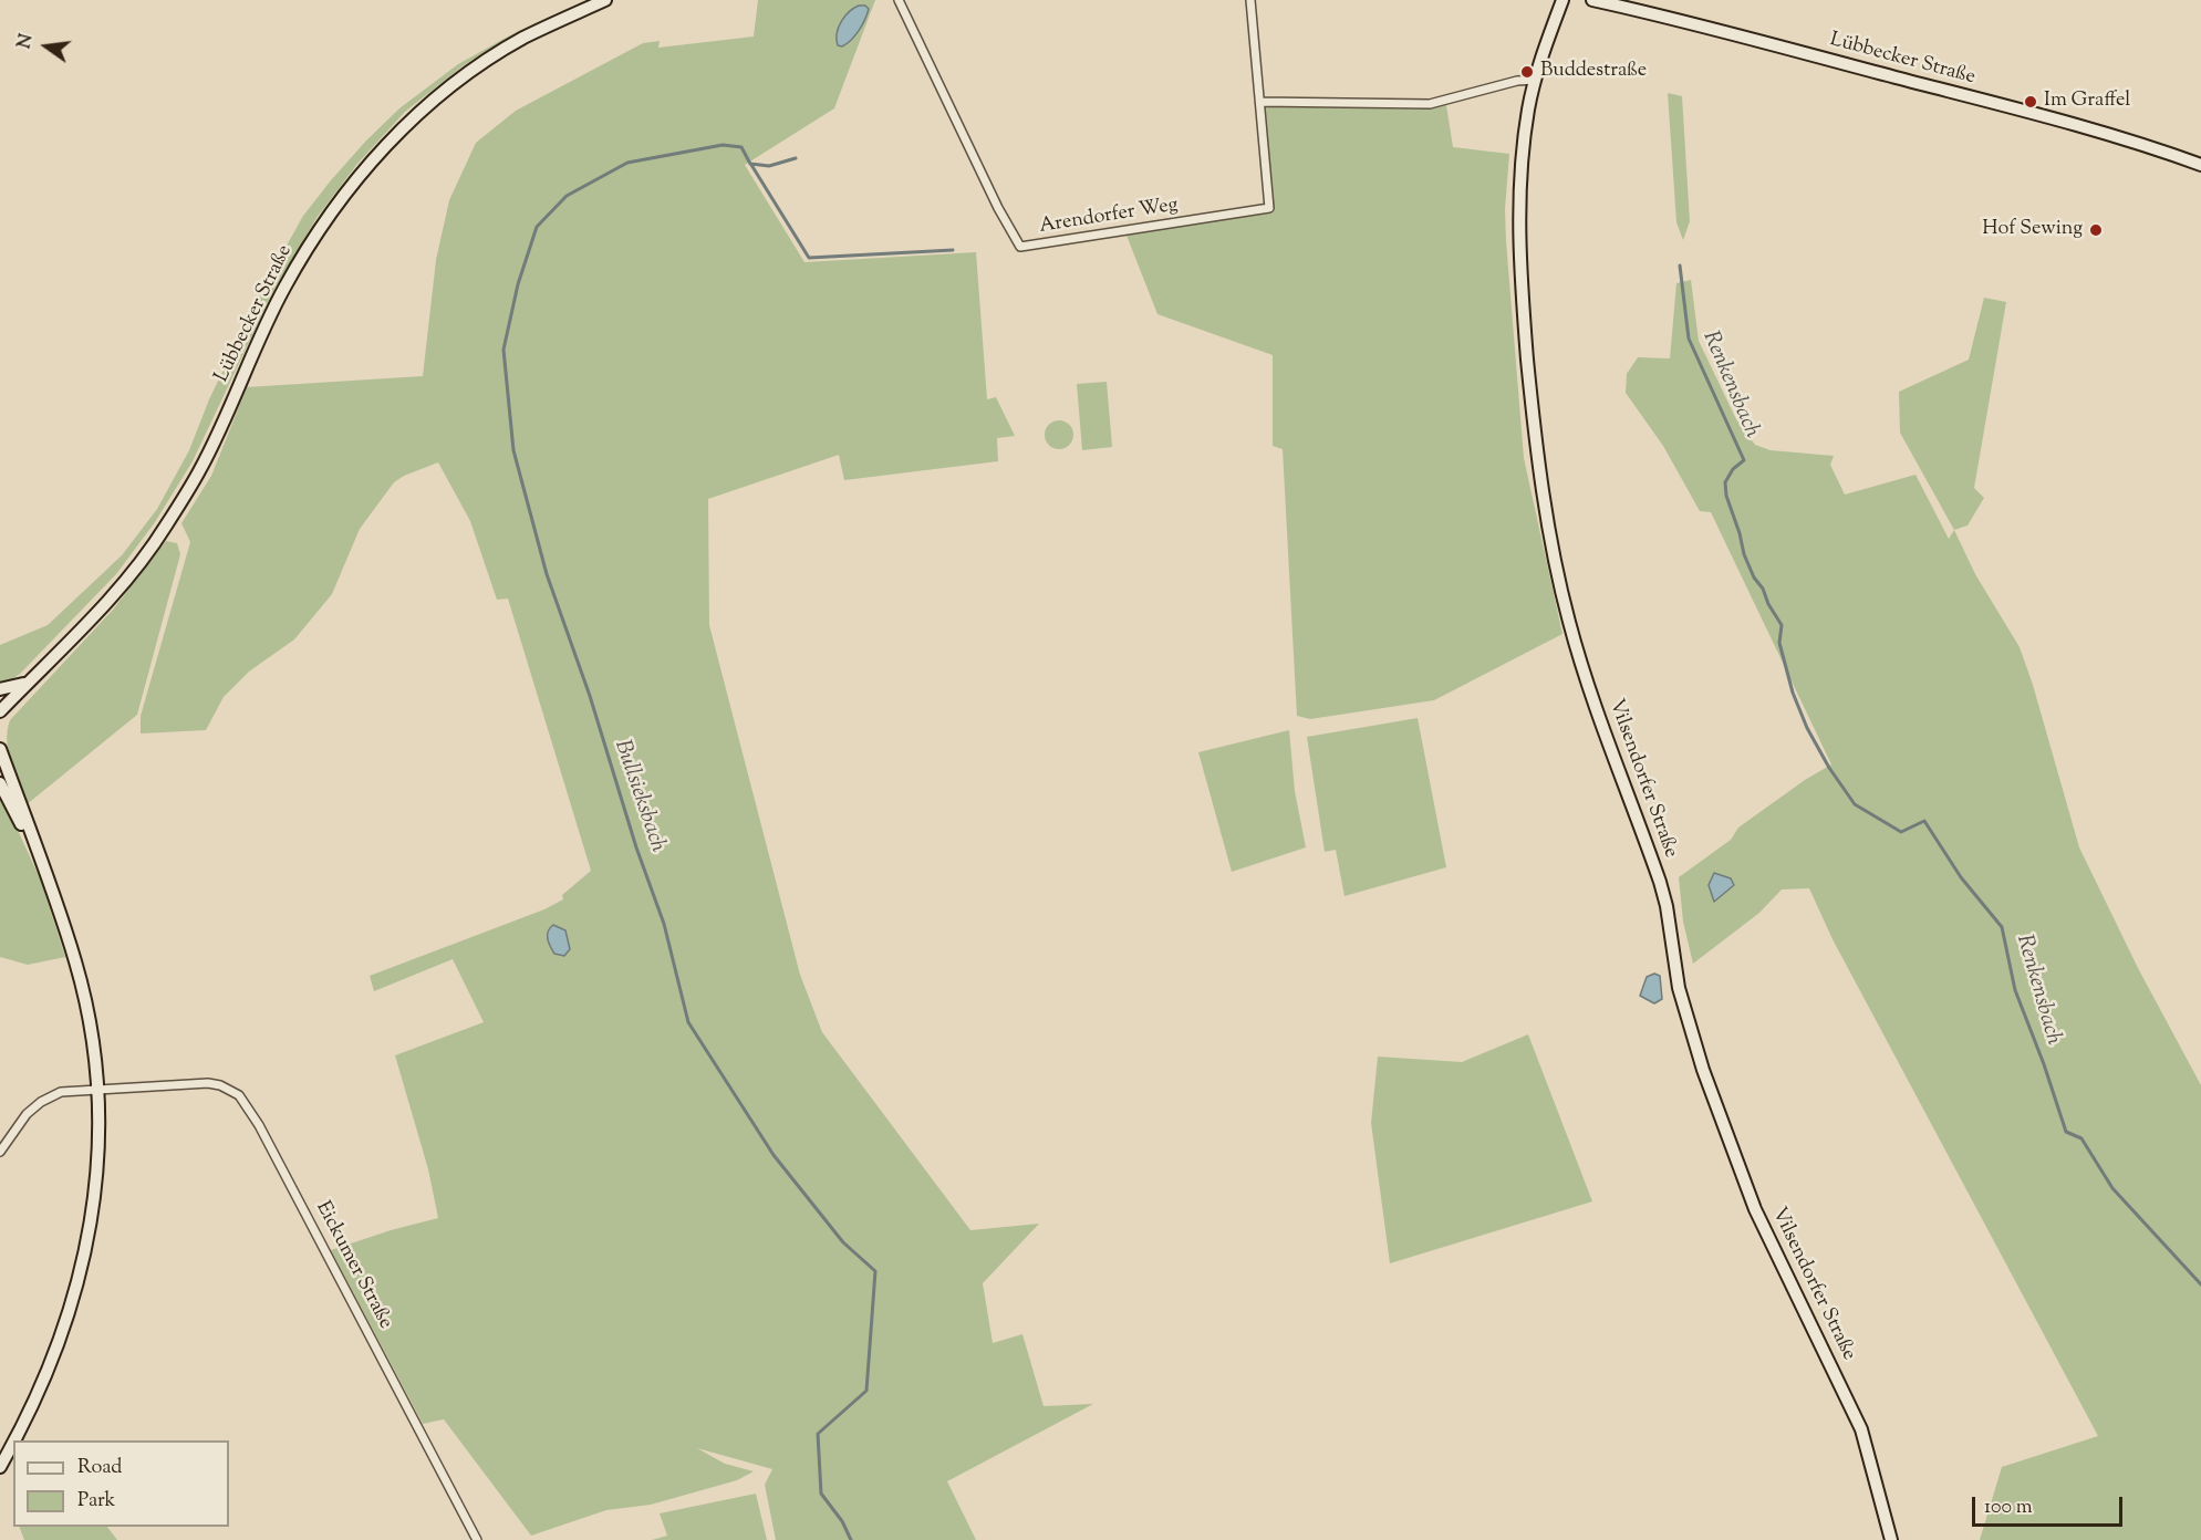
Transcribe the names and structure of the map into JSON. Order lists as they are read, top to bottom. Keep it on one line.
{"streets":{"main road":["Lübbecker Straße","Vilsendorfer Straße"],"street":["Arendorfer Weg","Eickumer Straße"]},"water":["Renkensbach","Bullsieksbach"],"places":["Buddestraße","Im Graffel","Hof Sewing"],"legend":["Road","Park"],"scale_bar":"100 m","north":"left"}
